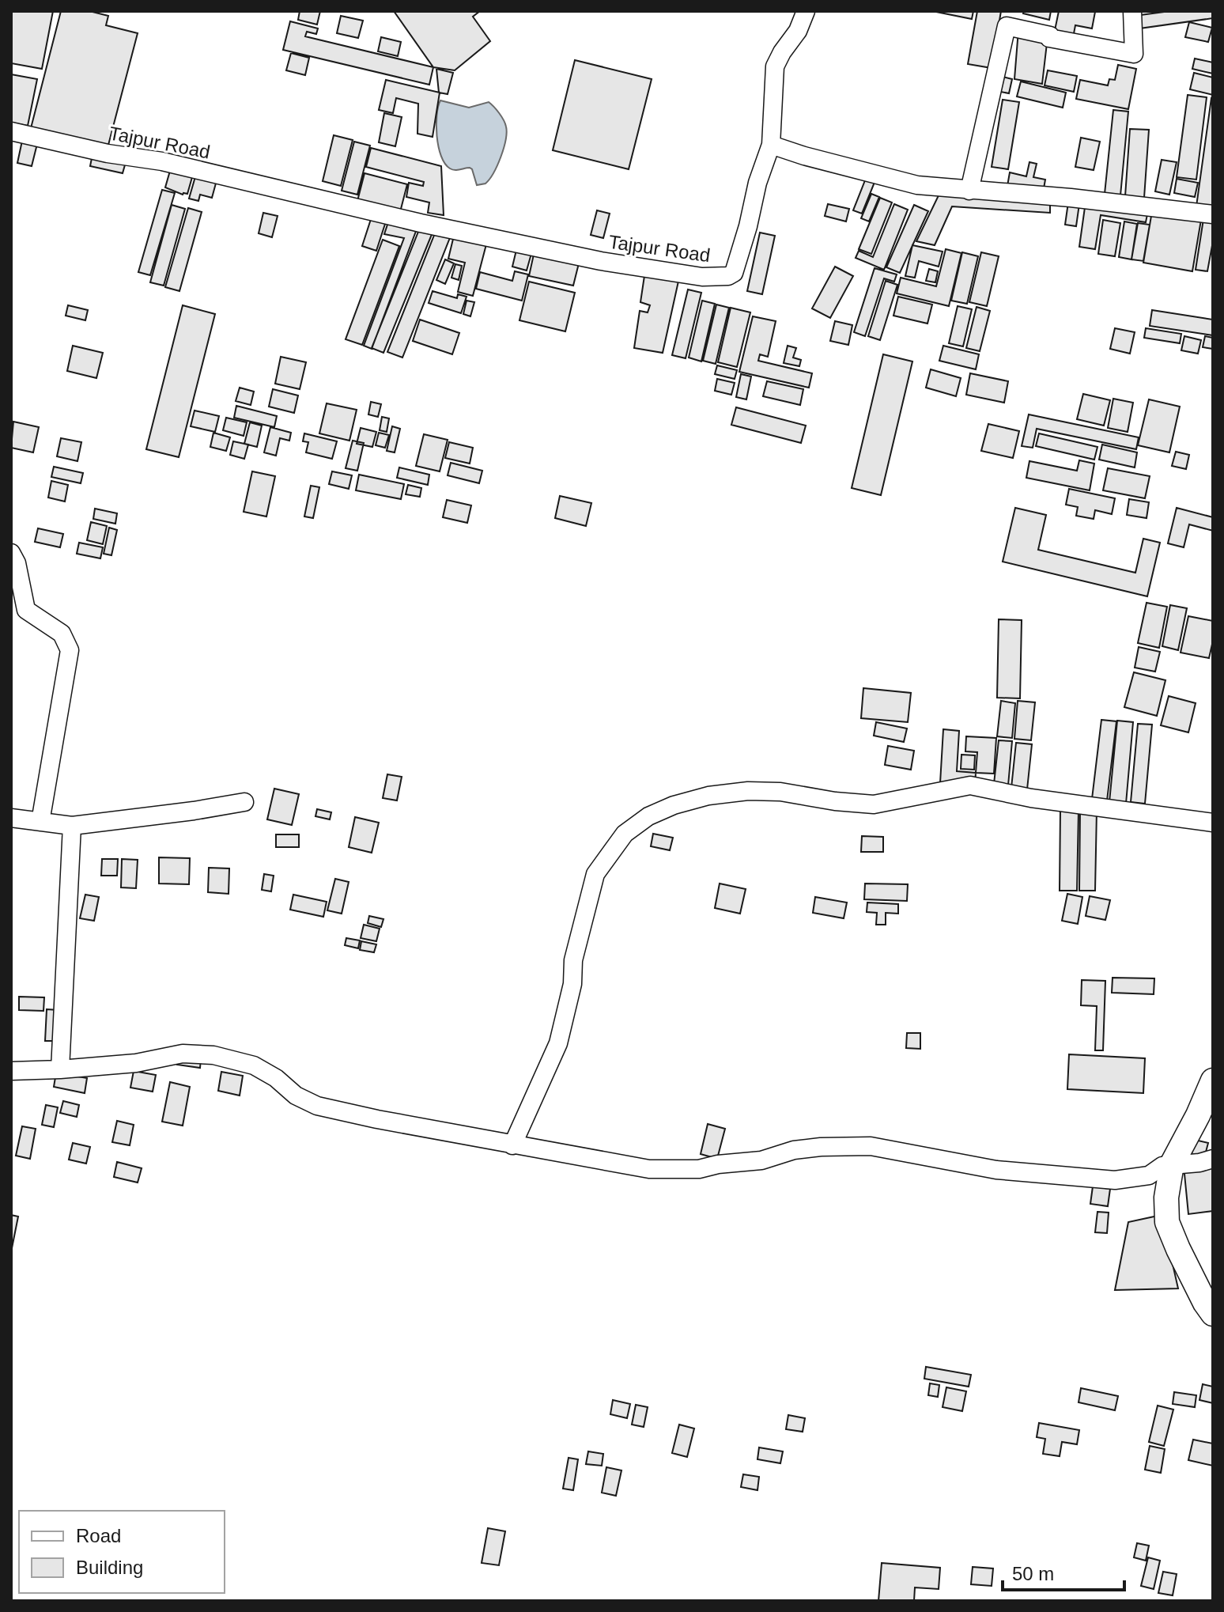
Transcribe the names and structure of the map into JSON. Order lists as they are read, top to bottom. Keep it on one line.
{"streets":{"street":["Tajpur Road"]},"legend":["Road","Building"],"scale_bar":"50 m"}
